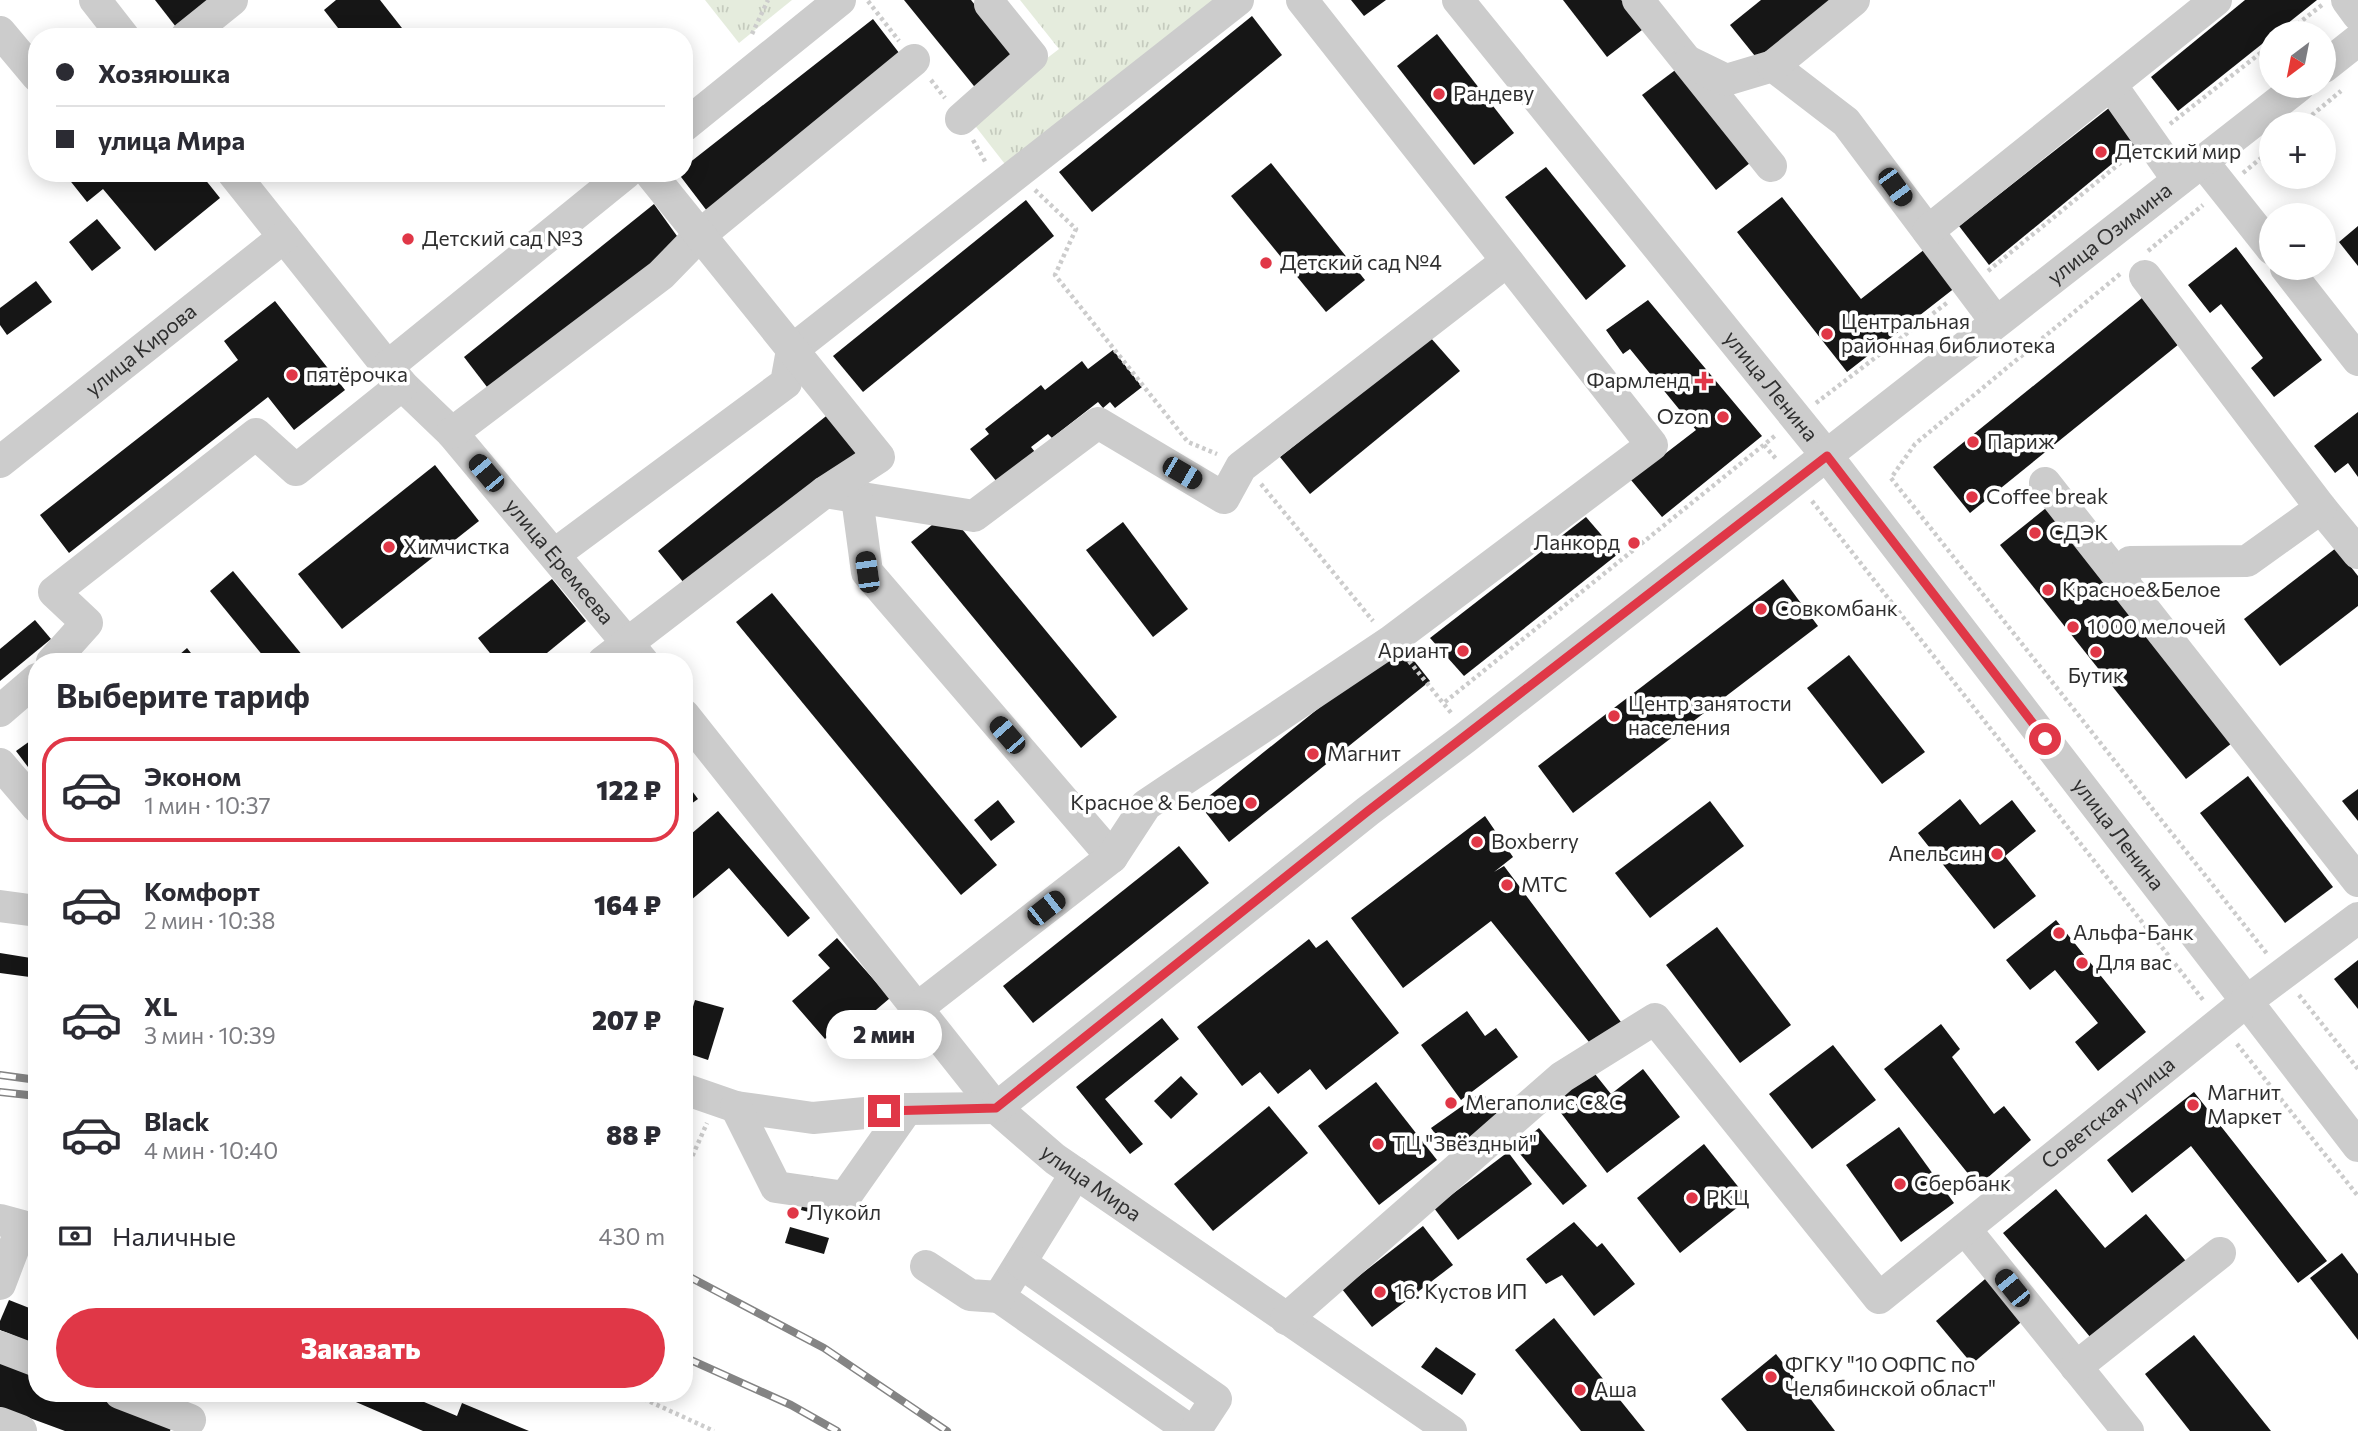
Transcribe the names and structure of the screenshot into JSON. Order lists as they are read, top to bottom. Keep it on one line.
{"streets":{"street":["улица Озимина","улица Кирова","улица Ленина","улица Еремеева","Советская улица","улица Мира"]},"crossings":[["улица Озимина","улица Ленина"],["улица Озимина","улица Мира"],["улица Кирова","улица Еремеева"],["улица Ленина","Советская улица"],["Советская улица","улица Мира"]],"places":{"other":["Рандеву","Детский мир","Детский сад №3","Детский сад №4","Центральная районная библиотека","пятёрочка","Ozon","Париж","Coffee break","СДЭК","Ланкорд","Химчистка","Красное&Белое","Совкомбанк","1000 мелочей","Ариант","Бутик","Центр занятости населения","Магнит","Красное & Белое","Boxberry","Апельсин","МТС","Альфа-Банк","Для вас","Мегаполис C&C","Магнит Маркет","ТЦ \"Звёздный\"","Сбербанк","РКЦ","Лукойл","16. Кустов ИП","ФГКУ \"10 ОФПС по Челябинской област\"","Аша"],"health":["Фармленд"]},"north":"bottom left","page":{"map_buttons":["+","−"],"banner":["Хозяюшка","улица Мира"],"heading":"Выберите тариф","list":[{"name":"Эконом","note":"1 мин · 10:37","value":"122 ₽"},{"name":"Комфорт","note":"2 мин · 10:38","value":"164 ₽"},{"name":"XL","note":"3 мин · 10:39","value":"207 ₽"},{"name":"Black","note":"4 мин · 10:40","value":"88 ₽"}],"bubble":"2 мин","pay":["Наличные","430 m"],"buttons":"Заказать"}}
